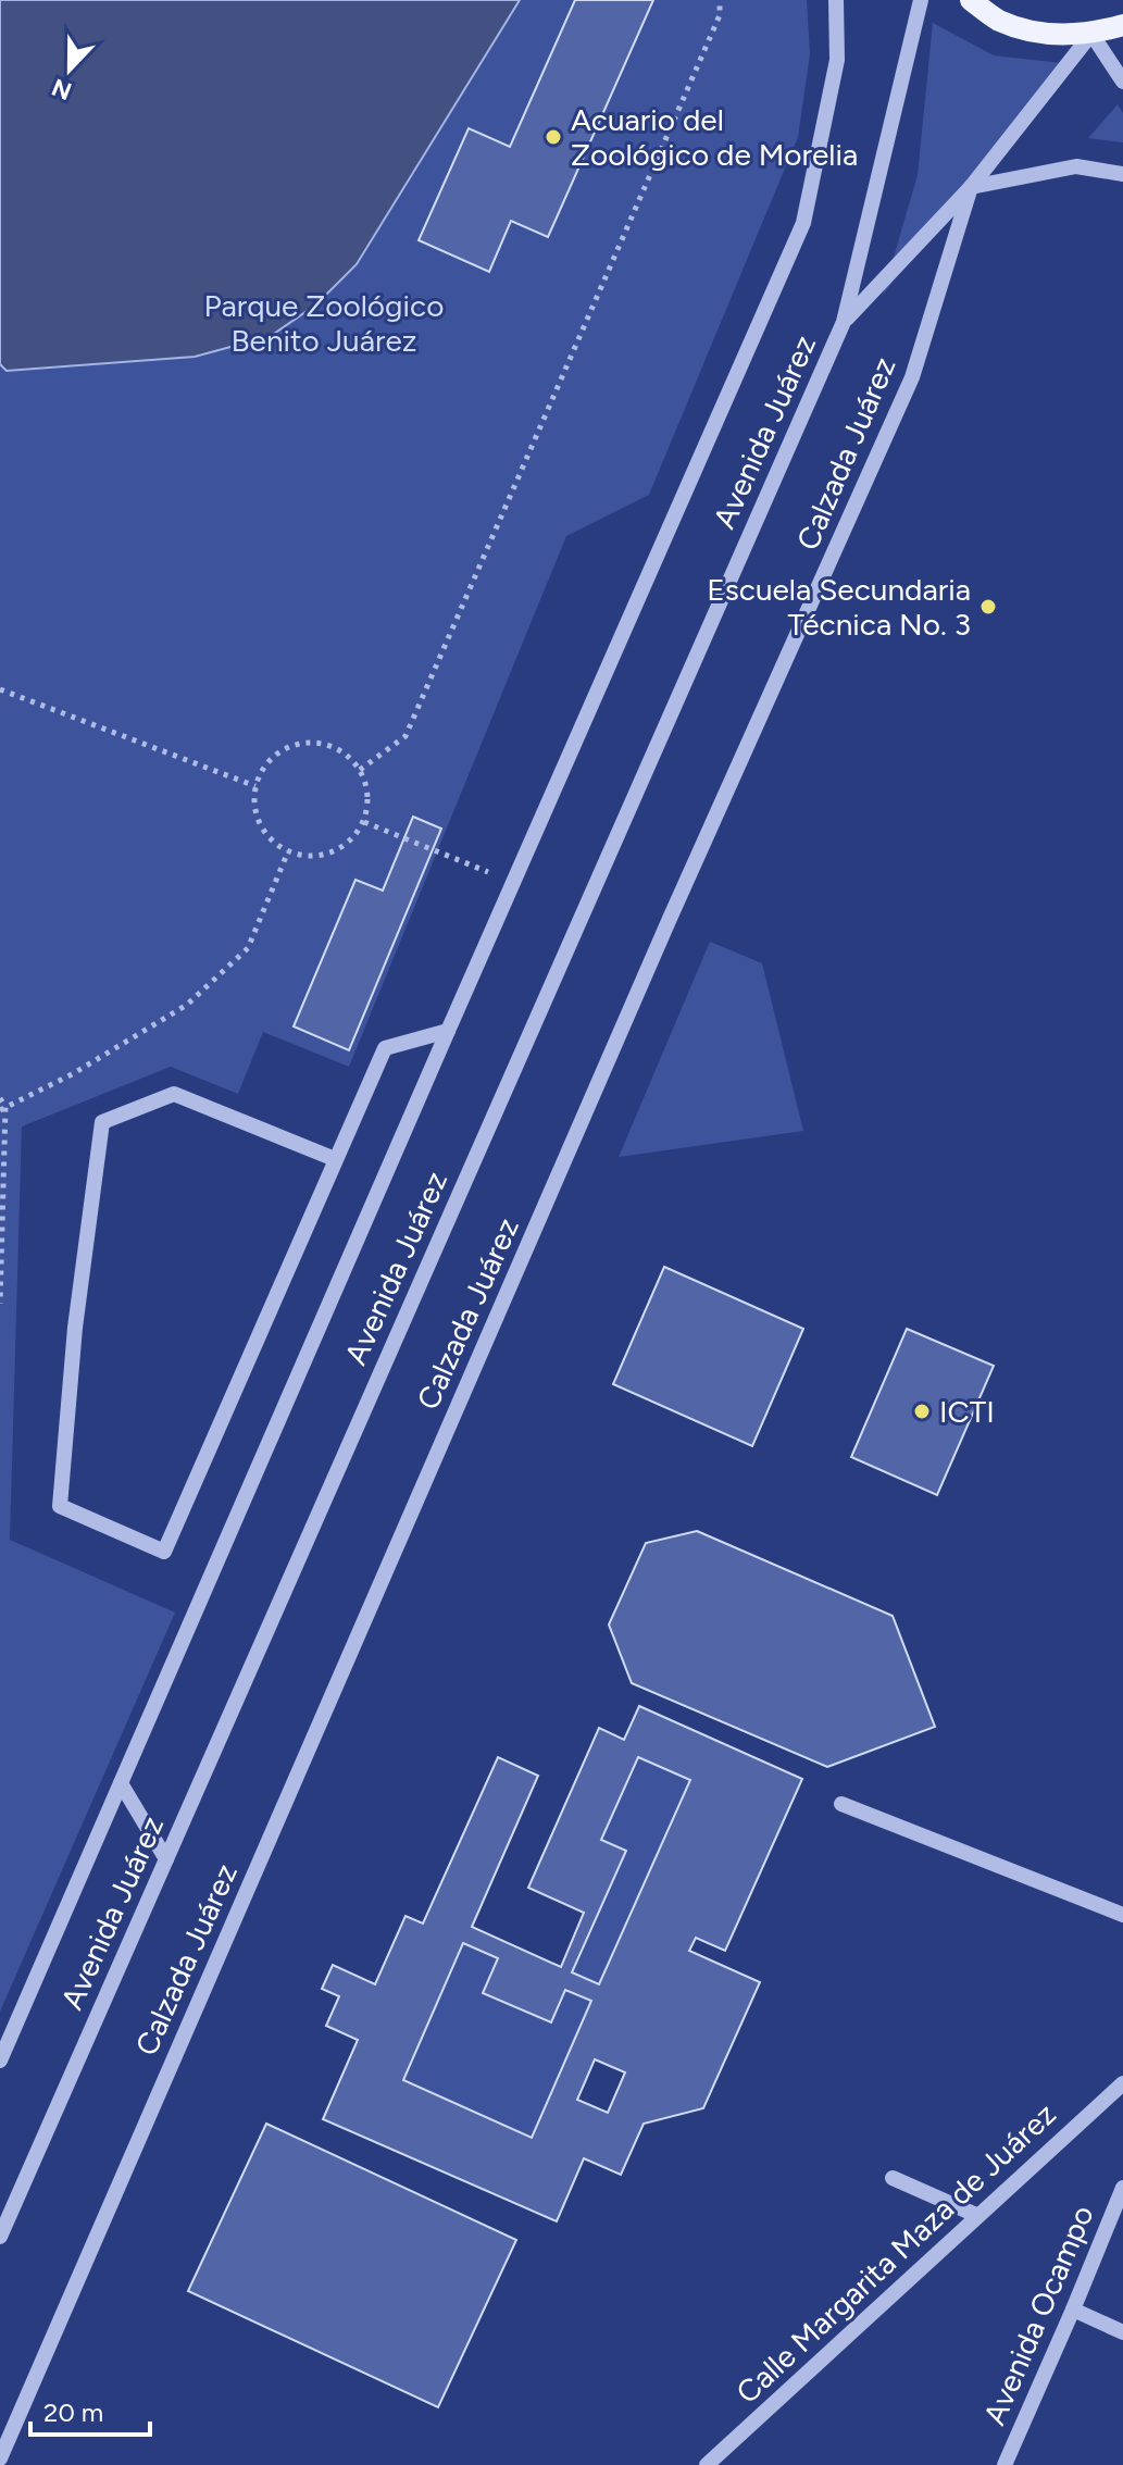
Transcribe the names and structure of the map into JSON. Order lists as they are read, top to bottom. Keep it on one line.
{"streets":{"street":["Avenida Juárez","Calzada Juárez","Calle Margarita Maza de Juárez","Avenida Ocampo"]},"crossings":[["Avenida Juárez","Calzada Juárez"]],"parks":["Parque Zoológico Benito Juárez"],"places":["Acuario del Zoológico de Morelia","Escuela Secundaria Técnica No. 3","ICTI"],"scale_bar":"20 m","north":"bottom"}
